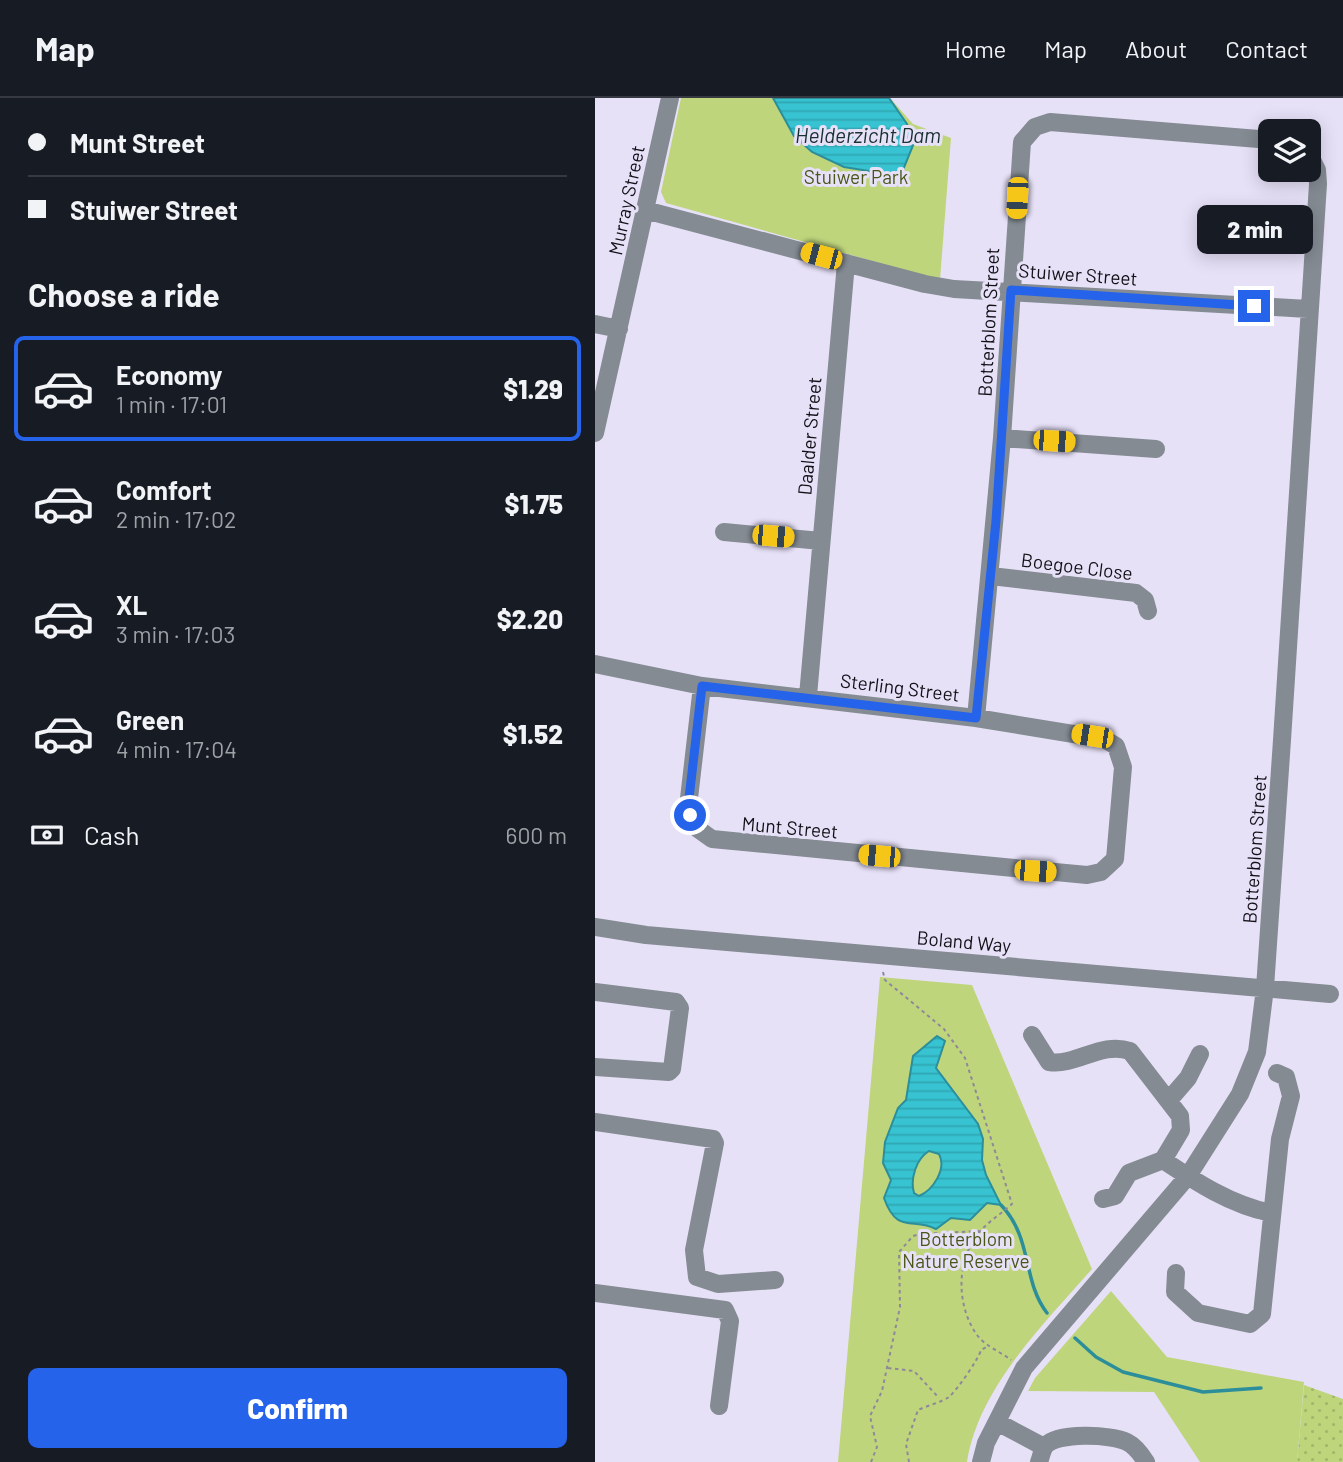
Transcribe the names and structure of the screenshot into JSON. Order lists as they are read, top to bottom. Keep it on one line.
{"streets":{"street":["Murray Street","Stuiwer Street","Botterblom Street","Daalder Street","Boegoe Close","Sterling Street","Munt Street","Boland Way"]},"crossings":[["Murray Street","Stuiwer Street"],["Stuiwer Street","Botterblom Street"],["Stuiwer Street","Daalder Street"],["Botterblom Street","Boegoe Close"],["Botterblom Street","Sterling Street"],["Botterblom Street","Boland Way"],["Daalder Street","Sterling Street"],["Sterling Street","Munt Street"]],"water":["Helderzicht Dam"],"parks":["Stuiwer Park","Botterblom Nature Reserve"],"page":{"header":"Map","nav":["Home","Map","About","Contact"],"banner":["Munt Street","Stuiwer Street"],"bubble":"2 min","heading":"Choose a ride","list":[{"name":"Economy","note":"1 min · 17:01","value":"$1.29"},{"name":"Comfort","note":"2 min · 17:02","value":"$1.75"},{"name":"XL","note":"3 min · 17:03","value":"$2.20"},{"name":"Green","note":"4 min · 17:04","value":"$1.52"}],"pay":["Cash","600 m"],"buttons":"Confirm"}}
